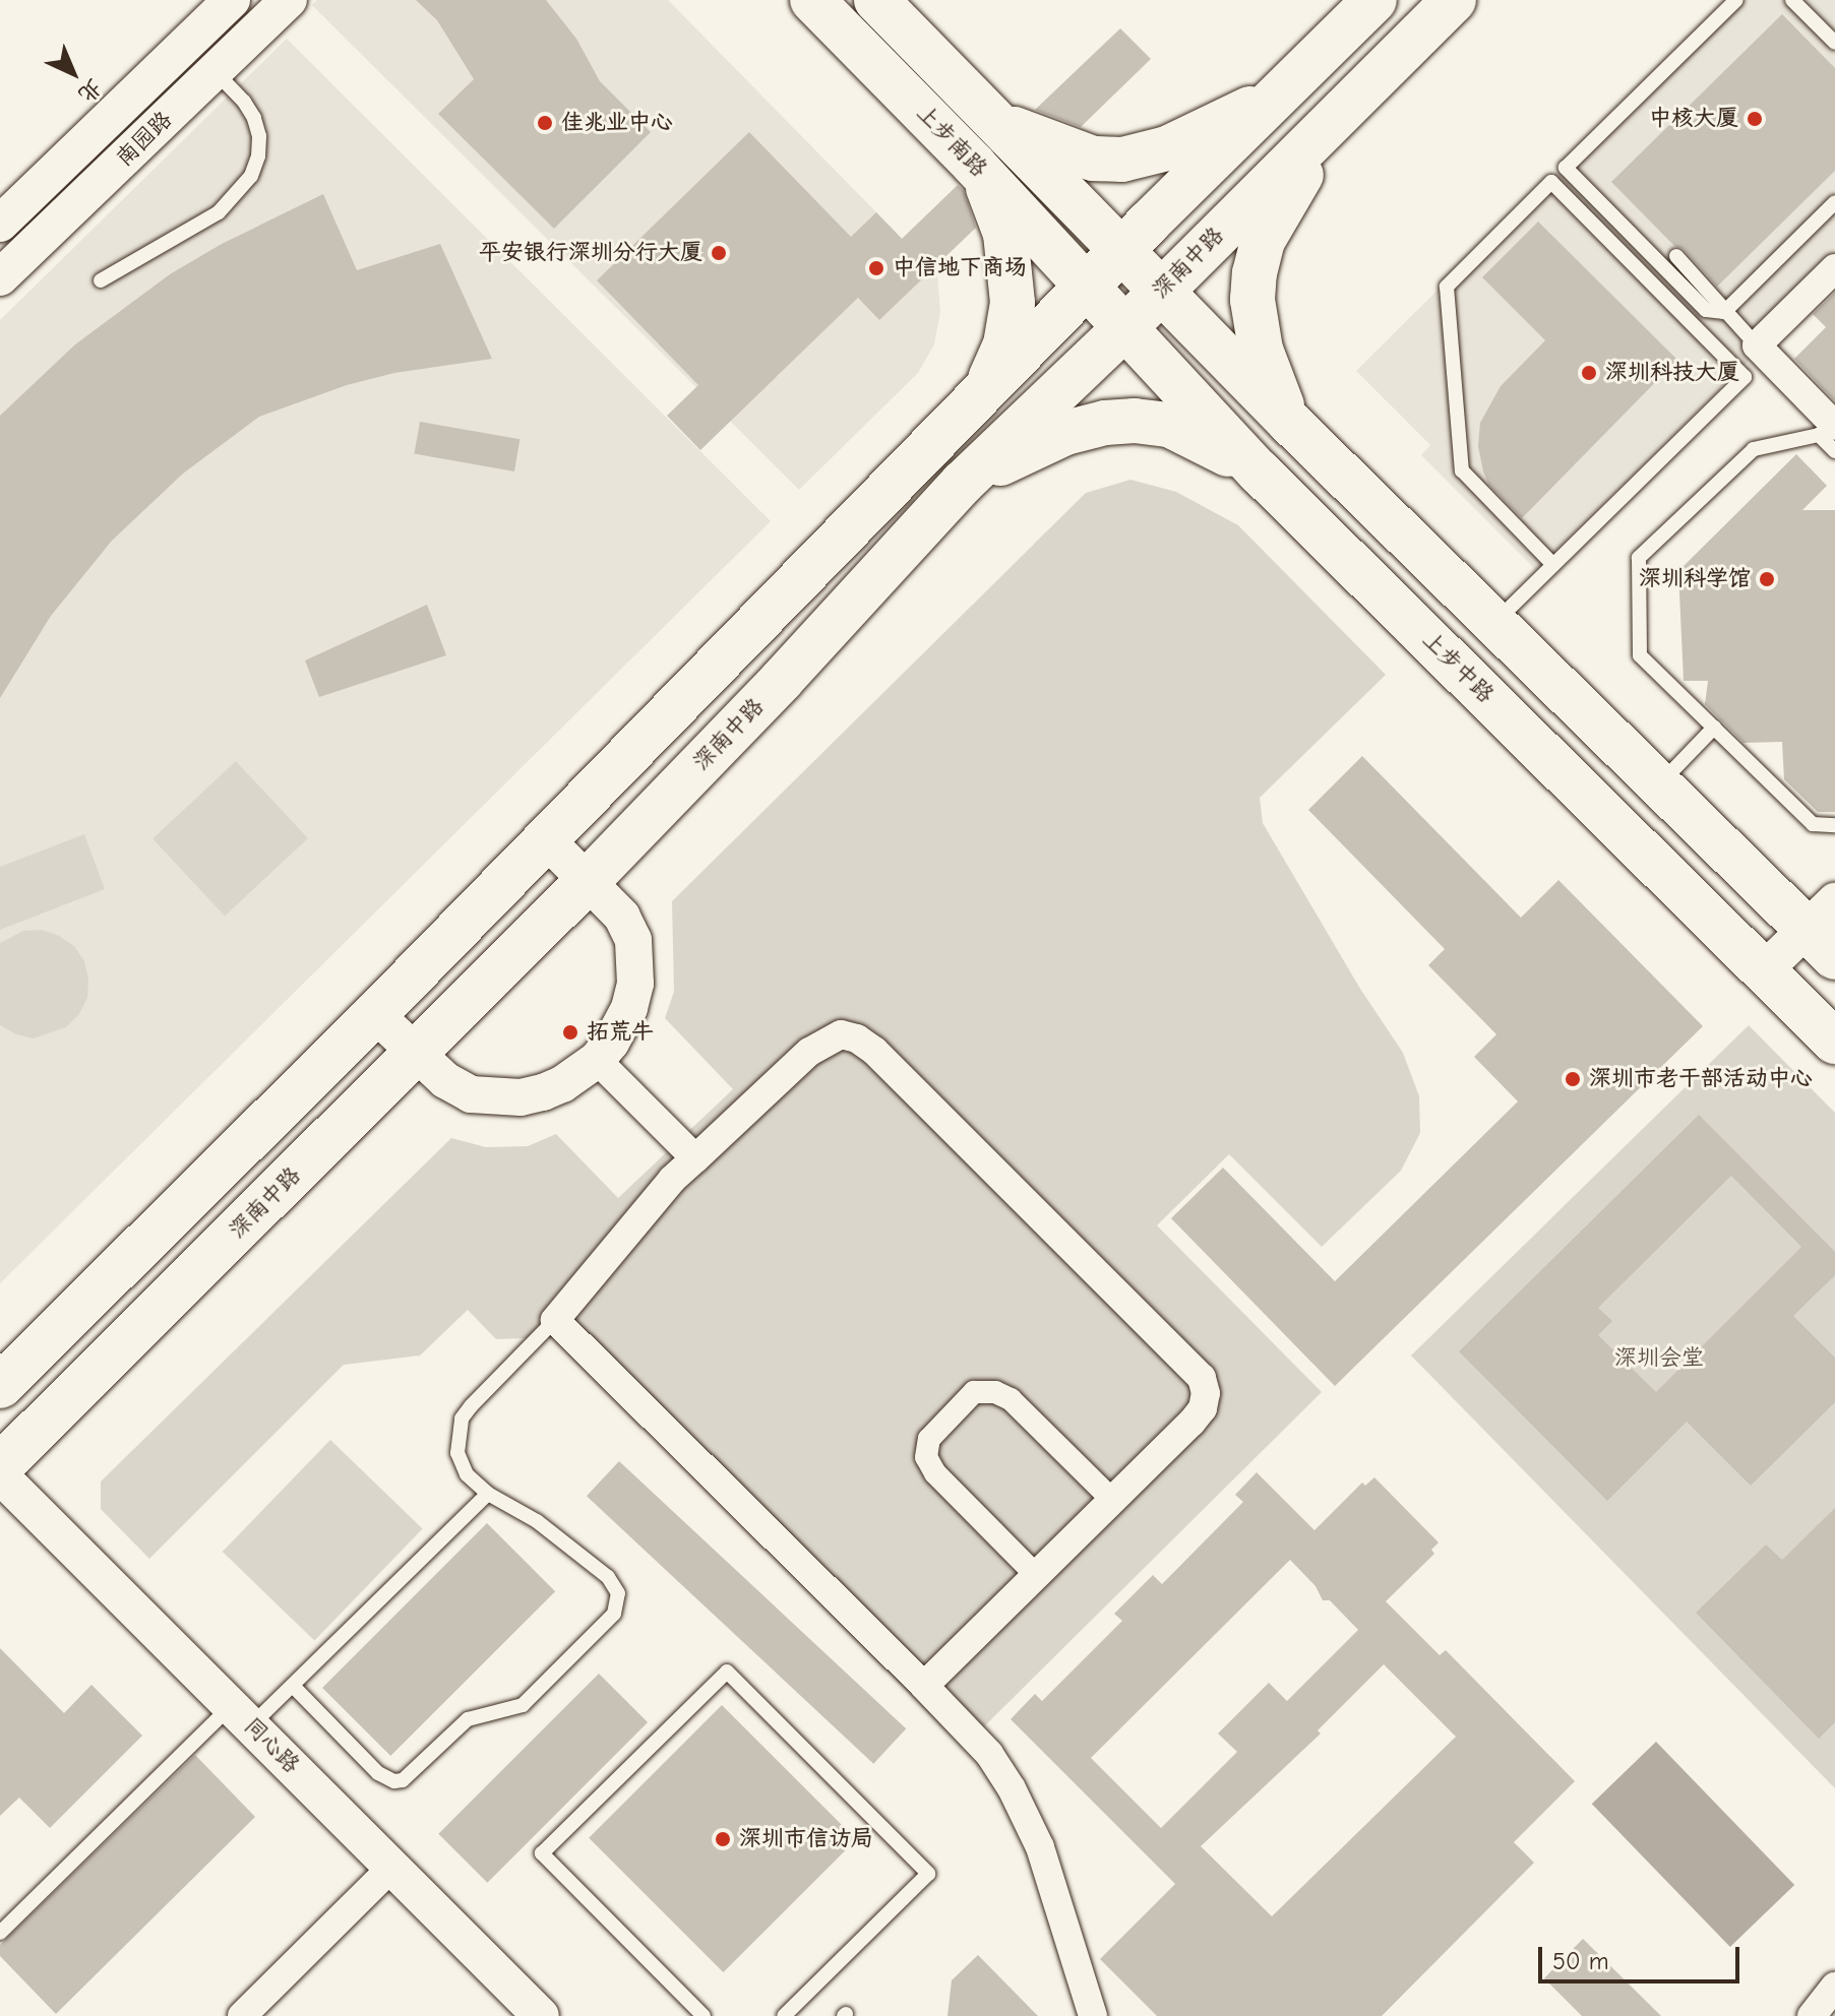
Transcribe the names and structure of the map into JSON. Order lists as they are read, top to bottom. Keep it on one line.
{"streets":{"main road":["上步南路","深南中路","上步中路"],"street":["南园路","同心路"]},"crossings":[["上步南路","上步中路"],["深南中路","上步中路"]],"parks":["深圳会堂"],"places":["中核大厦","佳兆业中心","平安银行深圳分行大厦","中信地下商场","深圳科技大厦","深圳科学馆","拓荒牛","深圳市老干部活动中心","深圳市信访局"],"scale_bar":"50 m","north":"bottom right"}
